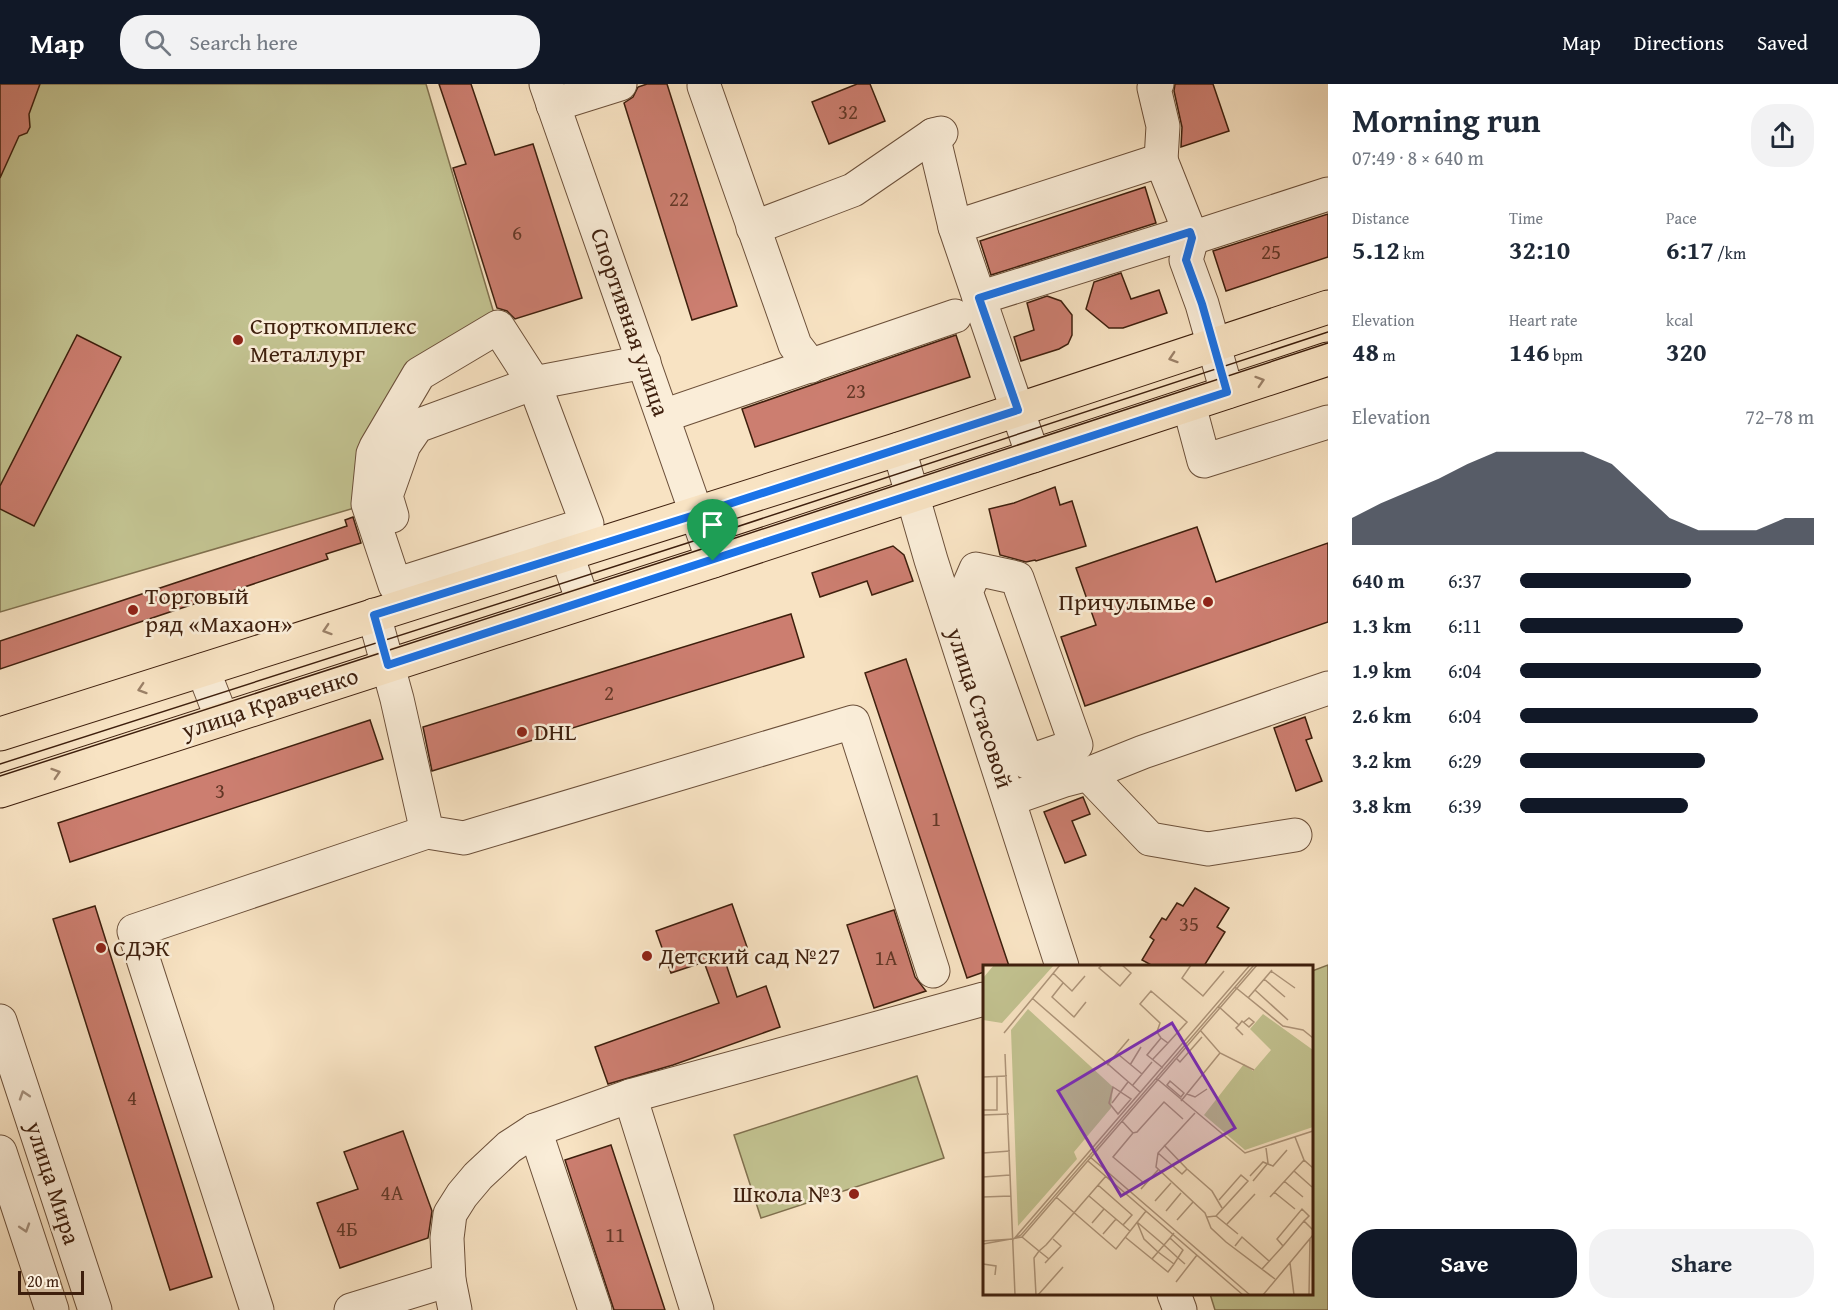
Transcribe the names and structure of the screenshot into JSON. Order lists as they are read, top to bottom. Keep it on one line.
{"streets":{"main road":["улица Кравченко"],"street":["Спортивная улица","улица Стасовой","улица Мира"]},"crossings":[["Спортивная улица","улица Кравченко"],["улица Кравченко","улица Стасовой"]],"places":["Спорткомплекс Металлург","Причулымье","Торговый ряд «Махаон»","DHL","СДЭК","Детский сад №27","Школа №3"],"house_numbers":["32","22","6","25","23","2","3","1","35","1А","4","4А","4Б","11"],"scale_bar":"20 m","page":{"header":"Map","search":"Search here","nav":["Map","Directions","Saved"],"heading":["Morning run","07:49 · 8 × 640 m"],"stats":[["Distance","5.12 km"],["Time","32:10"],["Pace","6:17 /km"],["Elevation","48 m"],["Heart rate","146 bpm"],["kcal","320"]],"chart":["Elevation","72–78 m"],"list":[{"name":"640 m","note":"6:37"},{"name":"1.3 km","note":"6:11"},{"name":"1.9 km","note":"6:04"},{"name":"2.6 km","note":"6:04"},{"name":"3.2 km","note":"6:29"},{"name":"3.8 km","note":"6:39"}],"buttons":["Save","Share"],"scale":"20 m"}}
